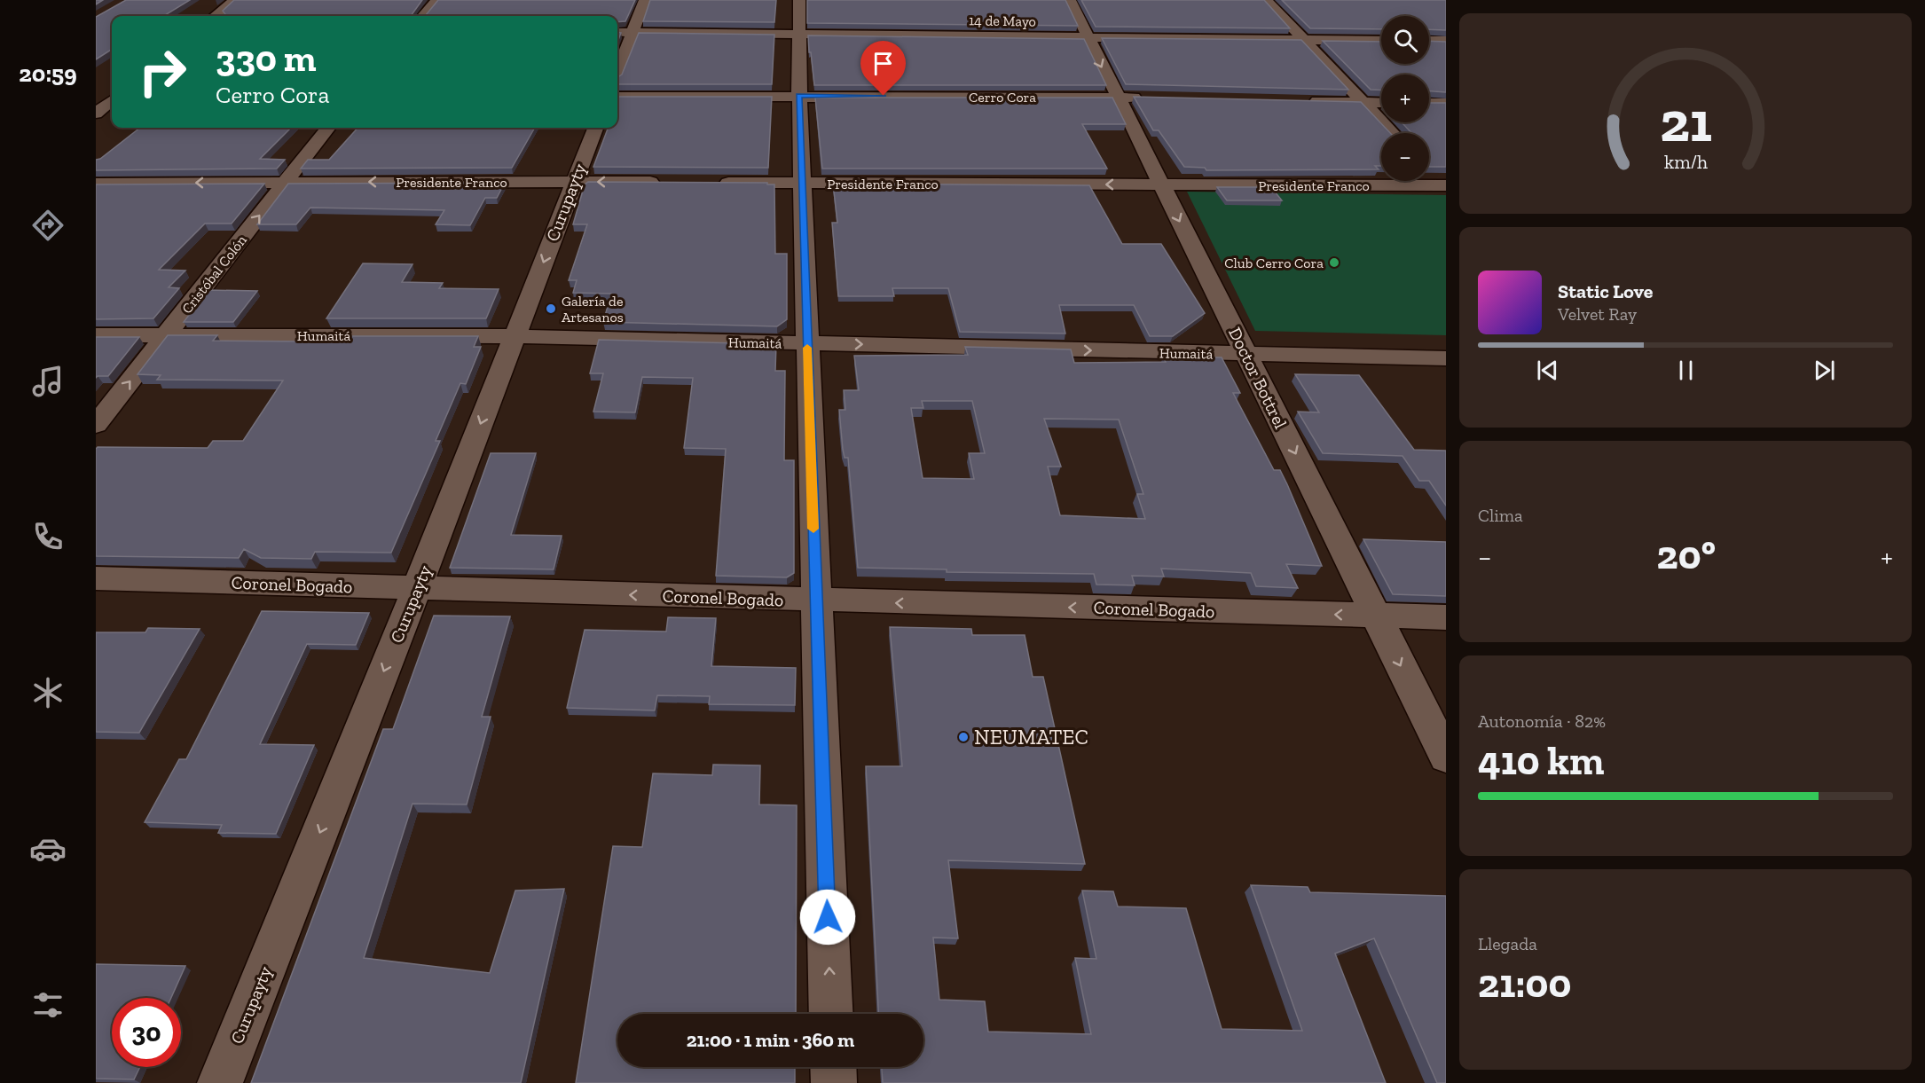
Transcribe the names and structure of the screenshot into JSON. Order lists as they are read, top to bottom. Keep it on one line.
{"streets":{"street":["14 de Mayo","Cerro Cora","Presidente Franco","Curupayty","Cristóbal Colón","Humaitá","Doctor Bottrel","Coronel Bogado"]},"crossings":[["14 de Mayo","Doctor Bottrel"],["Cerro Cora","Doctor Bottrel"],["Presidente Franco","Curupayty"],["Presidente Franco","Cristóbal Colón"],["Presidente Franco","Doctor Bottrel"],["Curupayty","Humaitá"],["Curupayty","Coronel Bogado"],["Cristóbal Colón","Humaitá"],["Humaitá","Doctor Bottrel"],["Doctor Bottrel","Coronel Bogado"]],"one_way":["Presidente Franco","Curupayty","Cristóbal Colón","Doctor Bottrel","Coronel Bogado"],"places":["Club Cerro Cora","Galería de Artesanos","NEUMATEC"],"page":{"tabs":"20:59","map_buttons":["+","−"],"turn":["330 m","Cerro Cora"],"song":["Static Love","Velvet Ray"],"tile":["Clima",["Autonomía · 82%","410 km"],["Llegada","21:00"]],"heat":["−","20°","+"],"limit":"30","trip":"21:00 · 1 min · 360 m","gauge":["21","km/h"]}}
